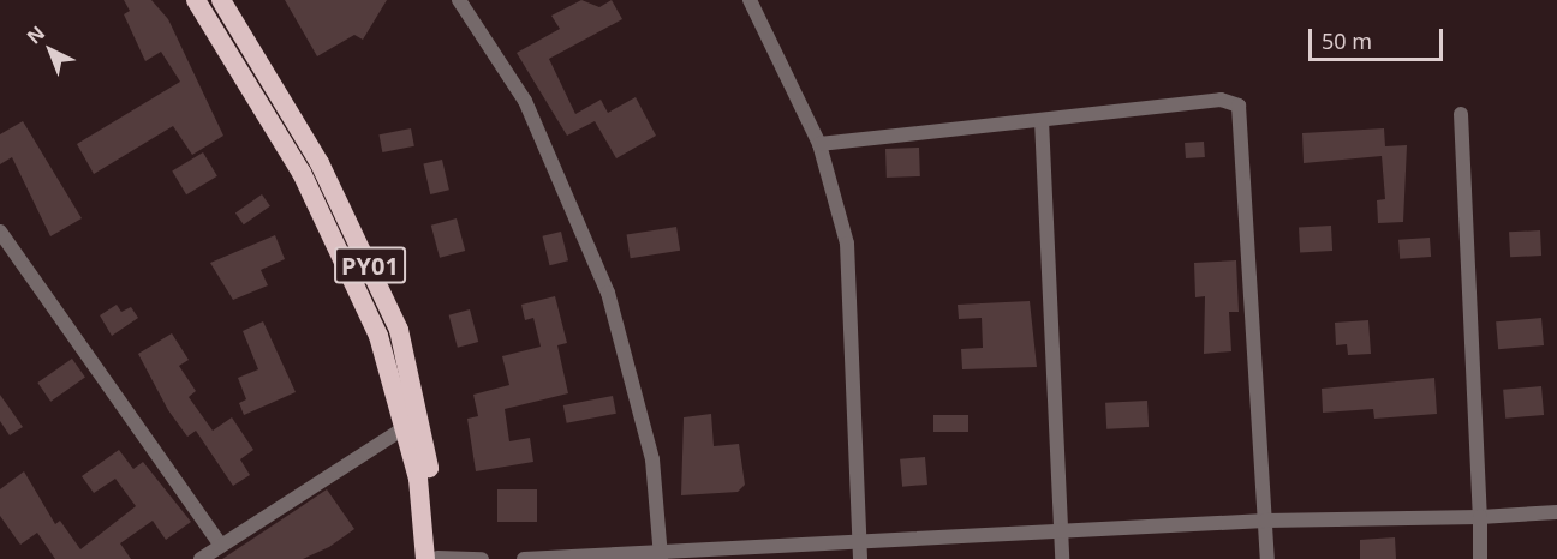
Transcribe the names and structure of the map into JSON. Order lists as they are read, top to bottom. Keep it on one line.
{"streets":{"highway":["PY01"]},"scale_bar":"50 m","north":"top left"}
